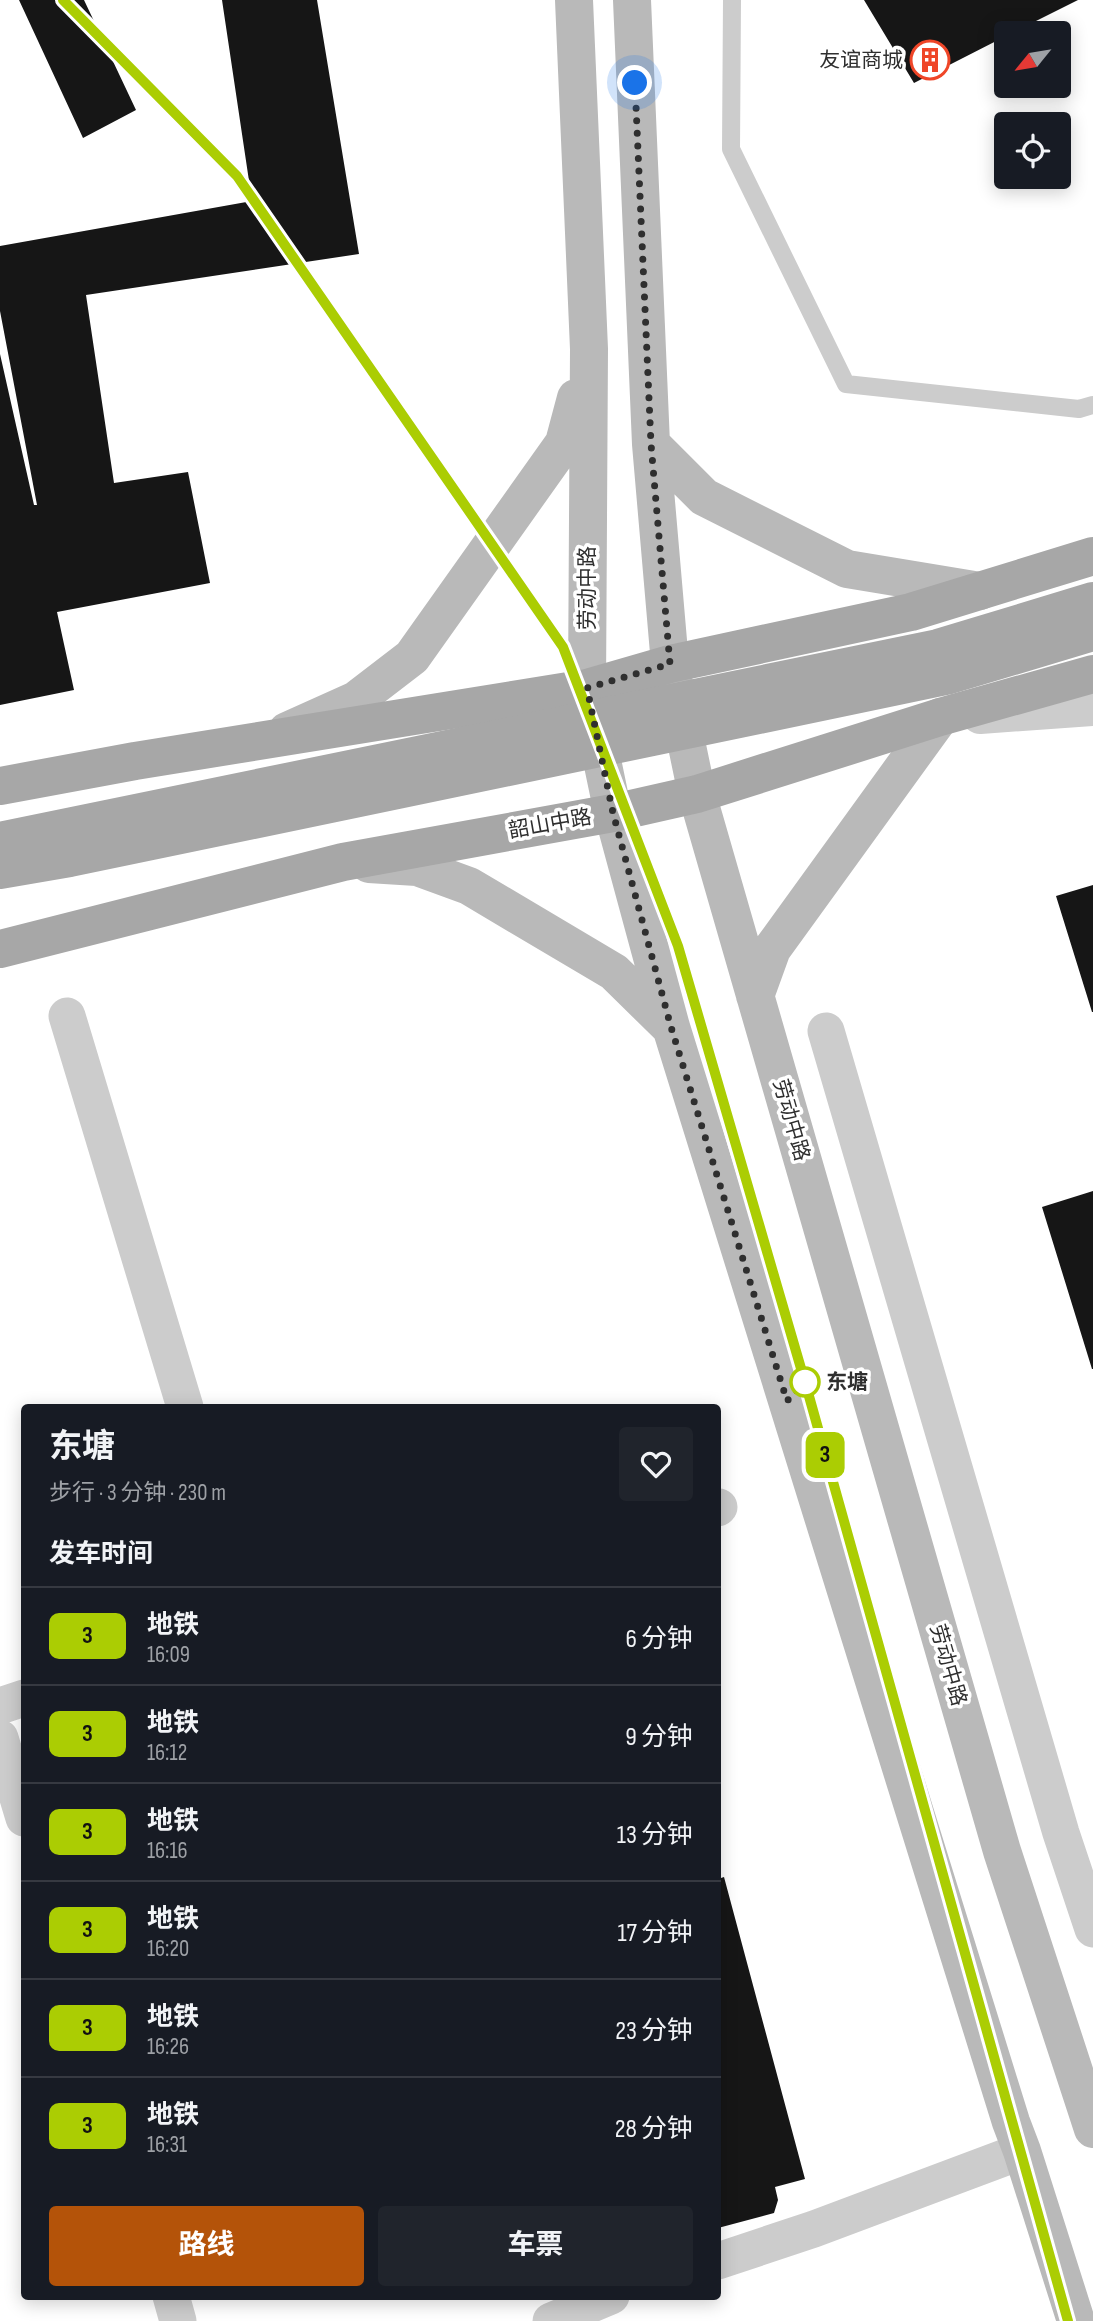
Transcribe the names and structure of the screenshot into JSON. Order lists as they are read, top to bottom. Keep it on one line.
{"streets":{"main road":["劳动中路","韶山中路"]},"crossings":[["劳动中路","韶山中路"]],"places":{"building":["友谊商城"],"other":["东塘"]},"lines":["metro line 3"],"north":"bottom left","page":{"on_map":"3","heading":[["东塘","步行 · 3 分钟 · 230 m"],"发车时间"],"list":[{"mark":"3","name":"地铁","note":"16:09","value":"6 分钟"},{"mark":"3","name":"地铁","note":"16:12","value":"9 分钟"},{"mark":"3","name":"地铁","note":"16:16","value":"13 分钟"},{"mark":"3","name":"地铁","note":"16:20","value":"17 分钟"},{"mark":"3","name":"地铁","note":"16:26","value":"23 分钟"},{"mark":"3","name":"地铁","note":"16:31","value":"28 分钟"}],"buttons":["路线","车票"]}}
